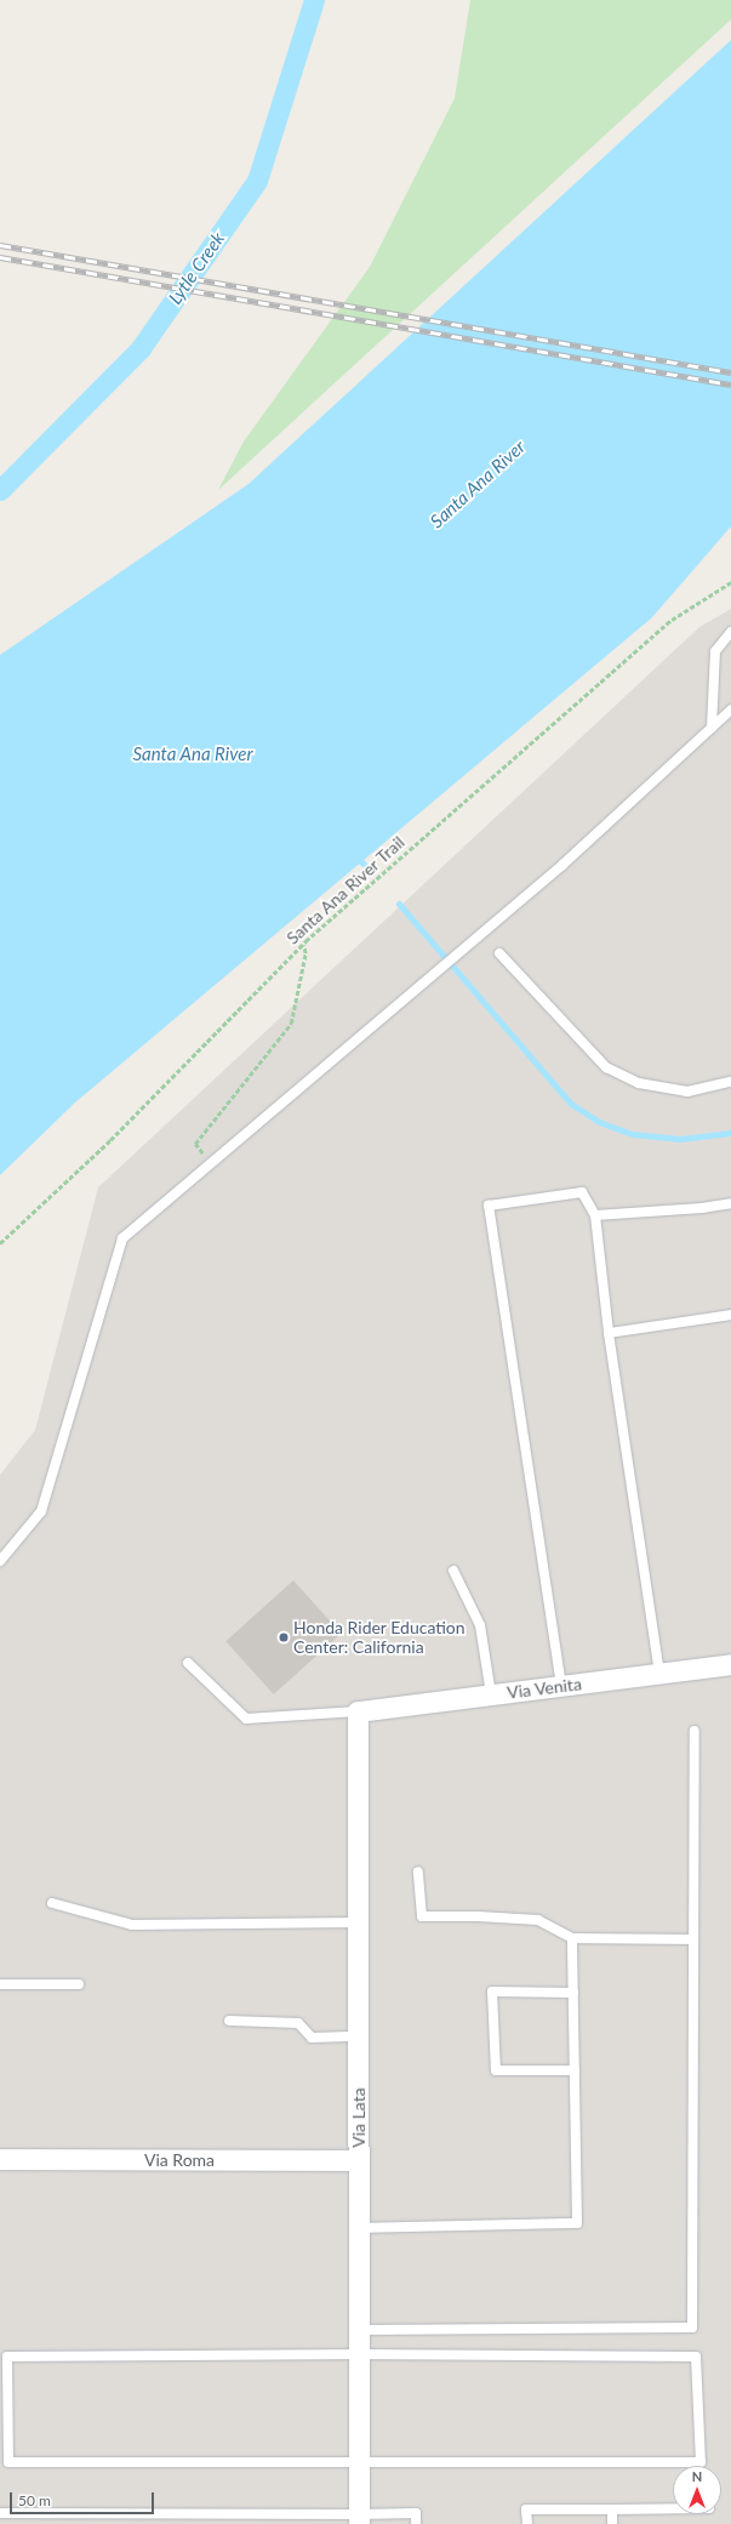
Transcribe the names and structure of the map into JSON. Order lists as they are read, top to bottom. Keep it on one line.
{"streets":{"street":["Via Venita","Via Lata","Via Roma"],"path":["Santa Ana River Trail"]},"crossings":[["Via Venita","Via Lata"],["Via Lata","Via Roma"]],"water":["Lytle Creek","Santa Ana River"],"places":["Honda Rider Education Center: California"],"scale_bar":"50 m","north":"top"}
